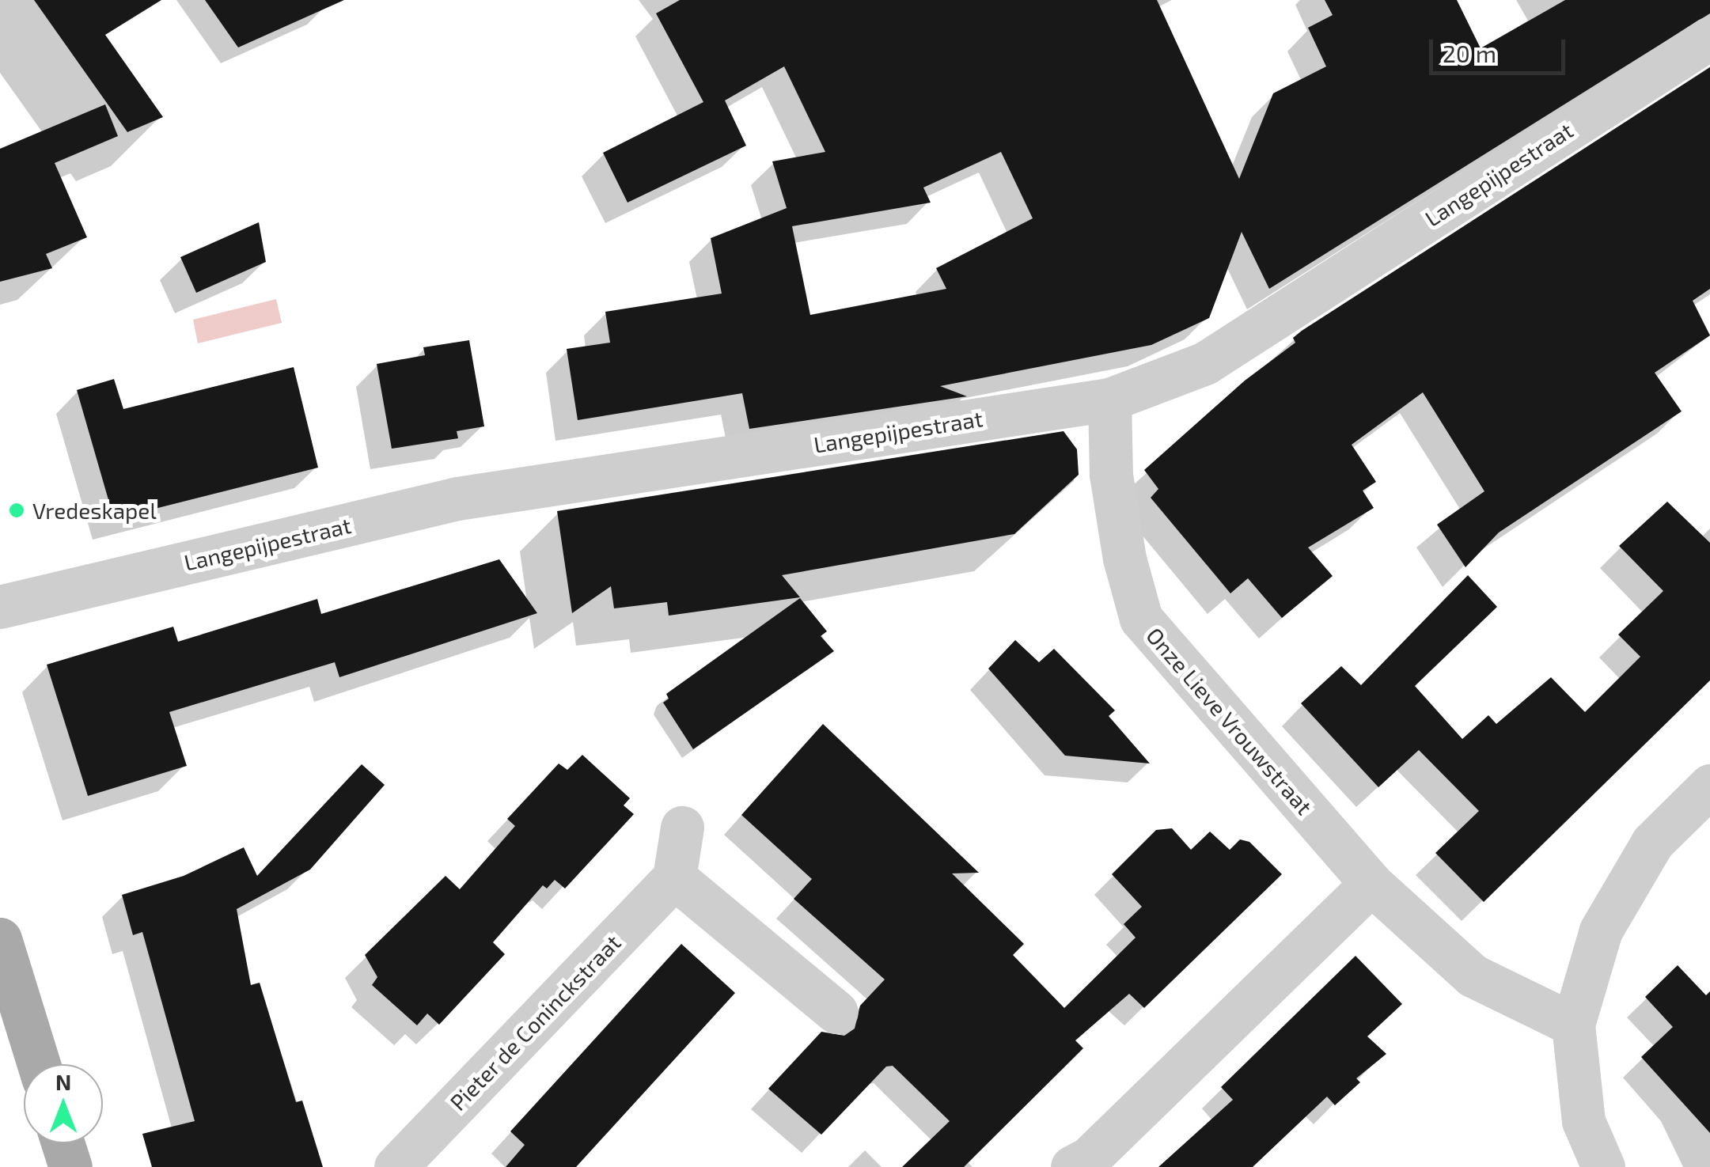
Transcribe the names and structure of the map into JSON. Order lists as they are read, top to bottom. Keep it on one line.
{"streets":{"street":["Langepijpestraat","Onze Lieve Vrouwstraat","Pieter de Coninckstraat"]},"crossings":[["Langepijpestraat","Onze Lieve Vrouwstraat"]],"places":["Vredeskapel"],"scale_bar":"20 m","north":"top"}
